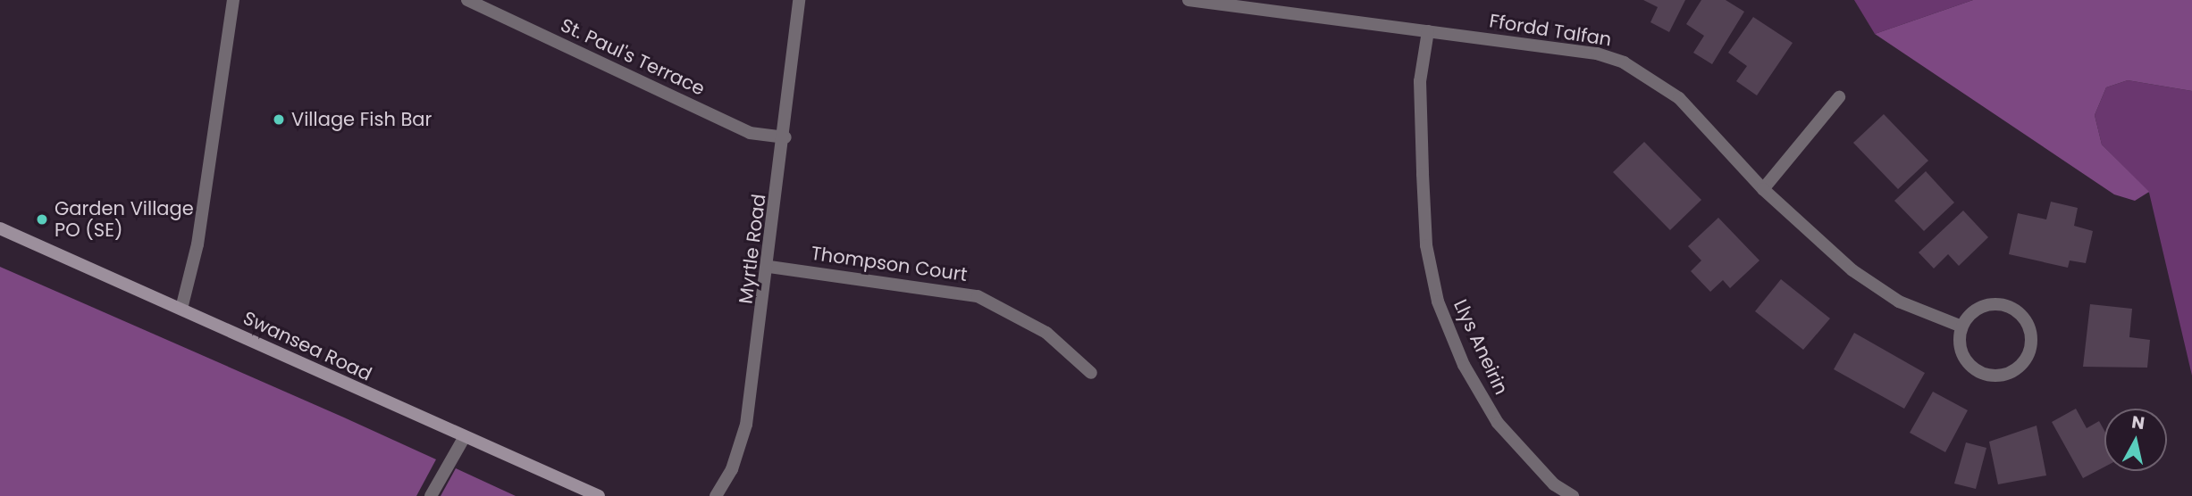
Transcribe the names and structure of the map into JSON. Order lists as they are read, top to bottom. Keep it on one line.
{"streets":{"main road":["Swansea Road"],"street":["Ffordd Talfan","St. Paul's Terrace","Myrtle Road","Thompson Court","Llys Aneirin"]},"crossings":[["Ffordd Talfan","Llys Aneirin"],["St. Paul's Terrace","Myrtle Road"],["Myrtle Road","Thompson Court"]],"places":["Village Fish Bar","Garden Village PO (SE)"],"north":"top"}
